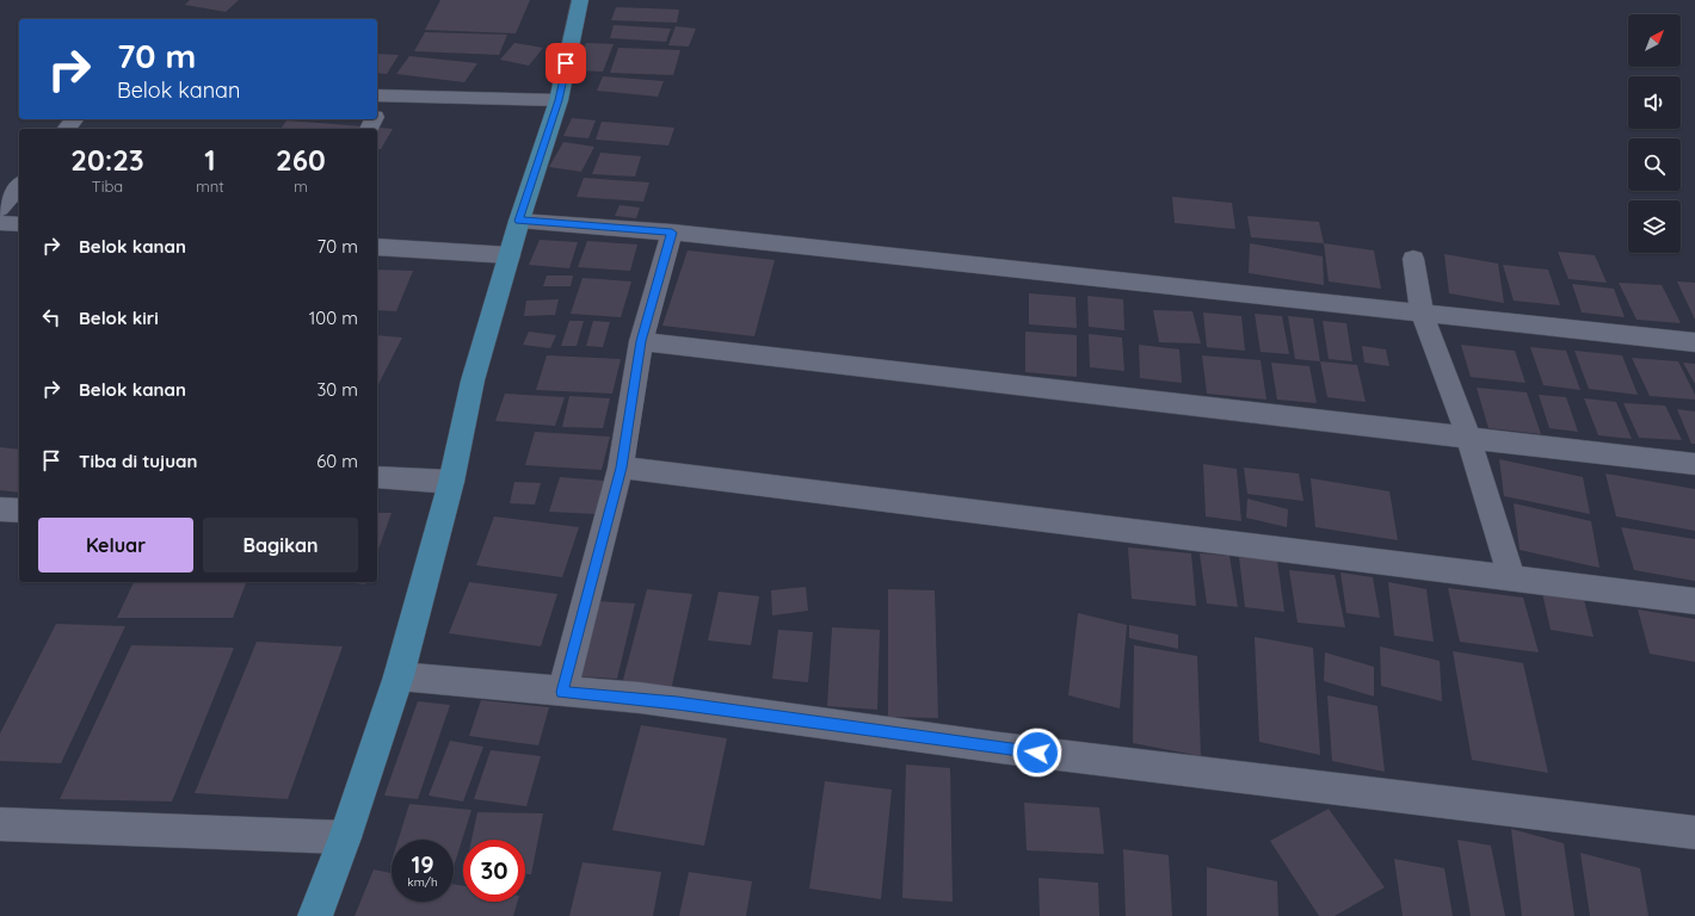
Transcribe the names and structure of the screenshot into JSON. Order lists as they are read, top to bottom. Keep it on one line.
{"north":"top right","page":{"turn":["70 m","Belok kanan"],"eta":["20:23","Tiba","1","mnt","260","m"],"list":[{"name":"Belok kanan","value":"70 m"},{"name":"Belok kiri","value":"100 m"},{"name":"Belok kanan","value":"30 m"},{"name":"Tiba di tujuan","value":"60 m"}],"buttons":["Keluar","Bagikan"],"speed":"19 km/h","limit":"30"}}
